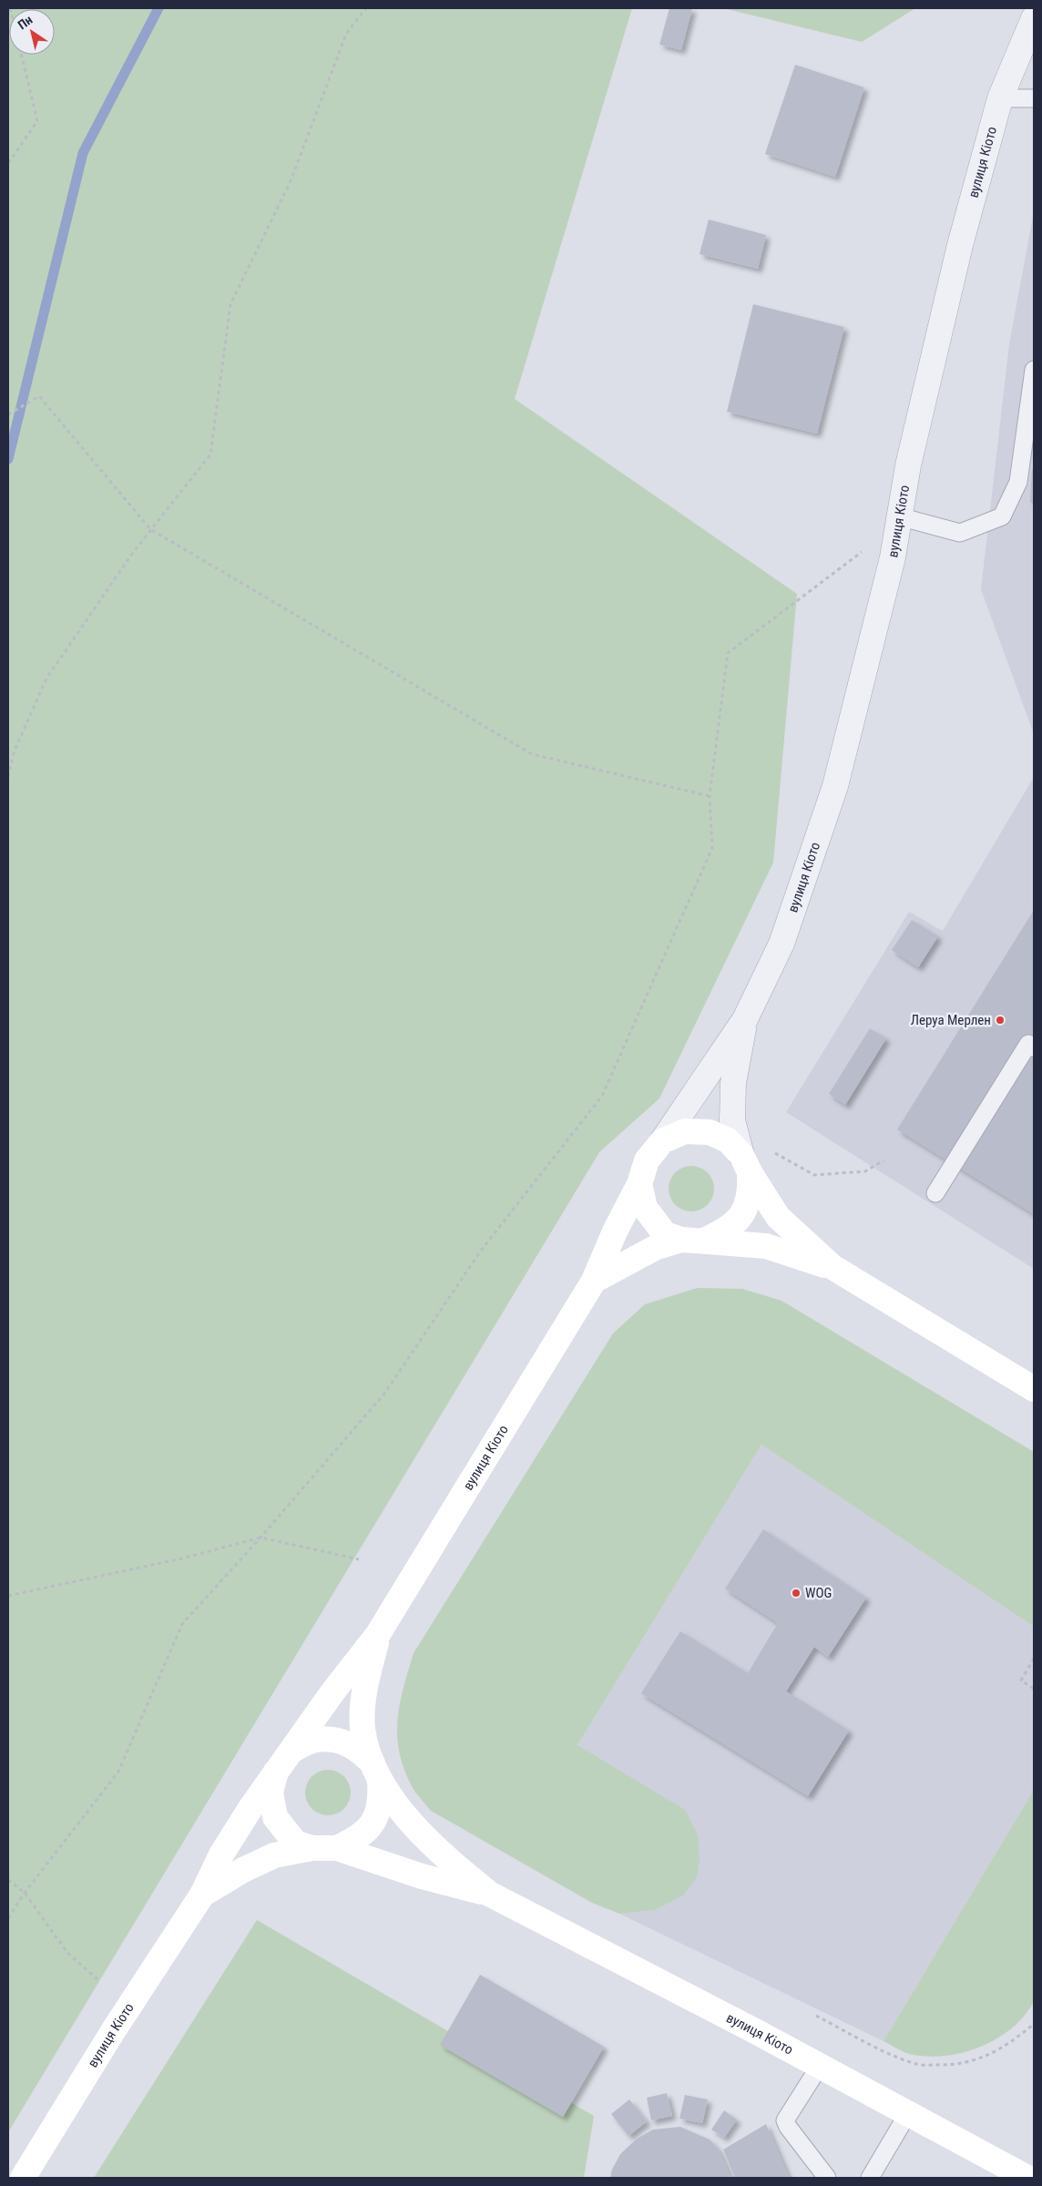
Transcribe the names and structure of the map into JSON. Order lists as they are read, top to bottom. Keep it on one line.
{"streets":{"street":["вулиця Кіото"]},"places":["Леруа Мерлен","WOG"],"north":"top left"}
